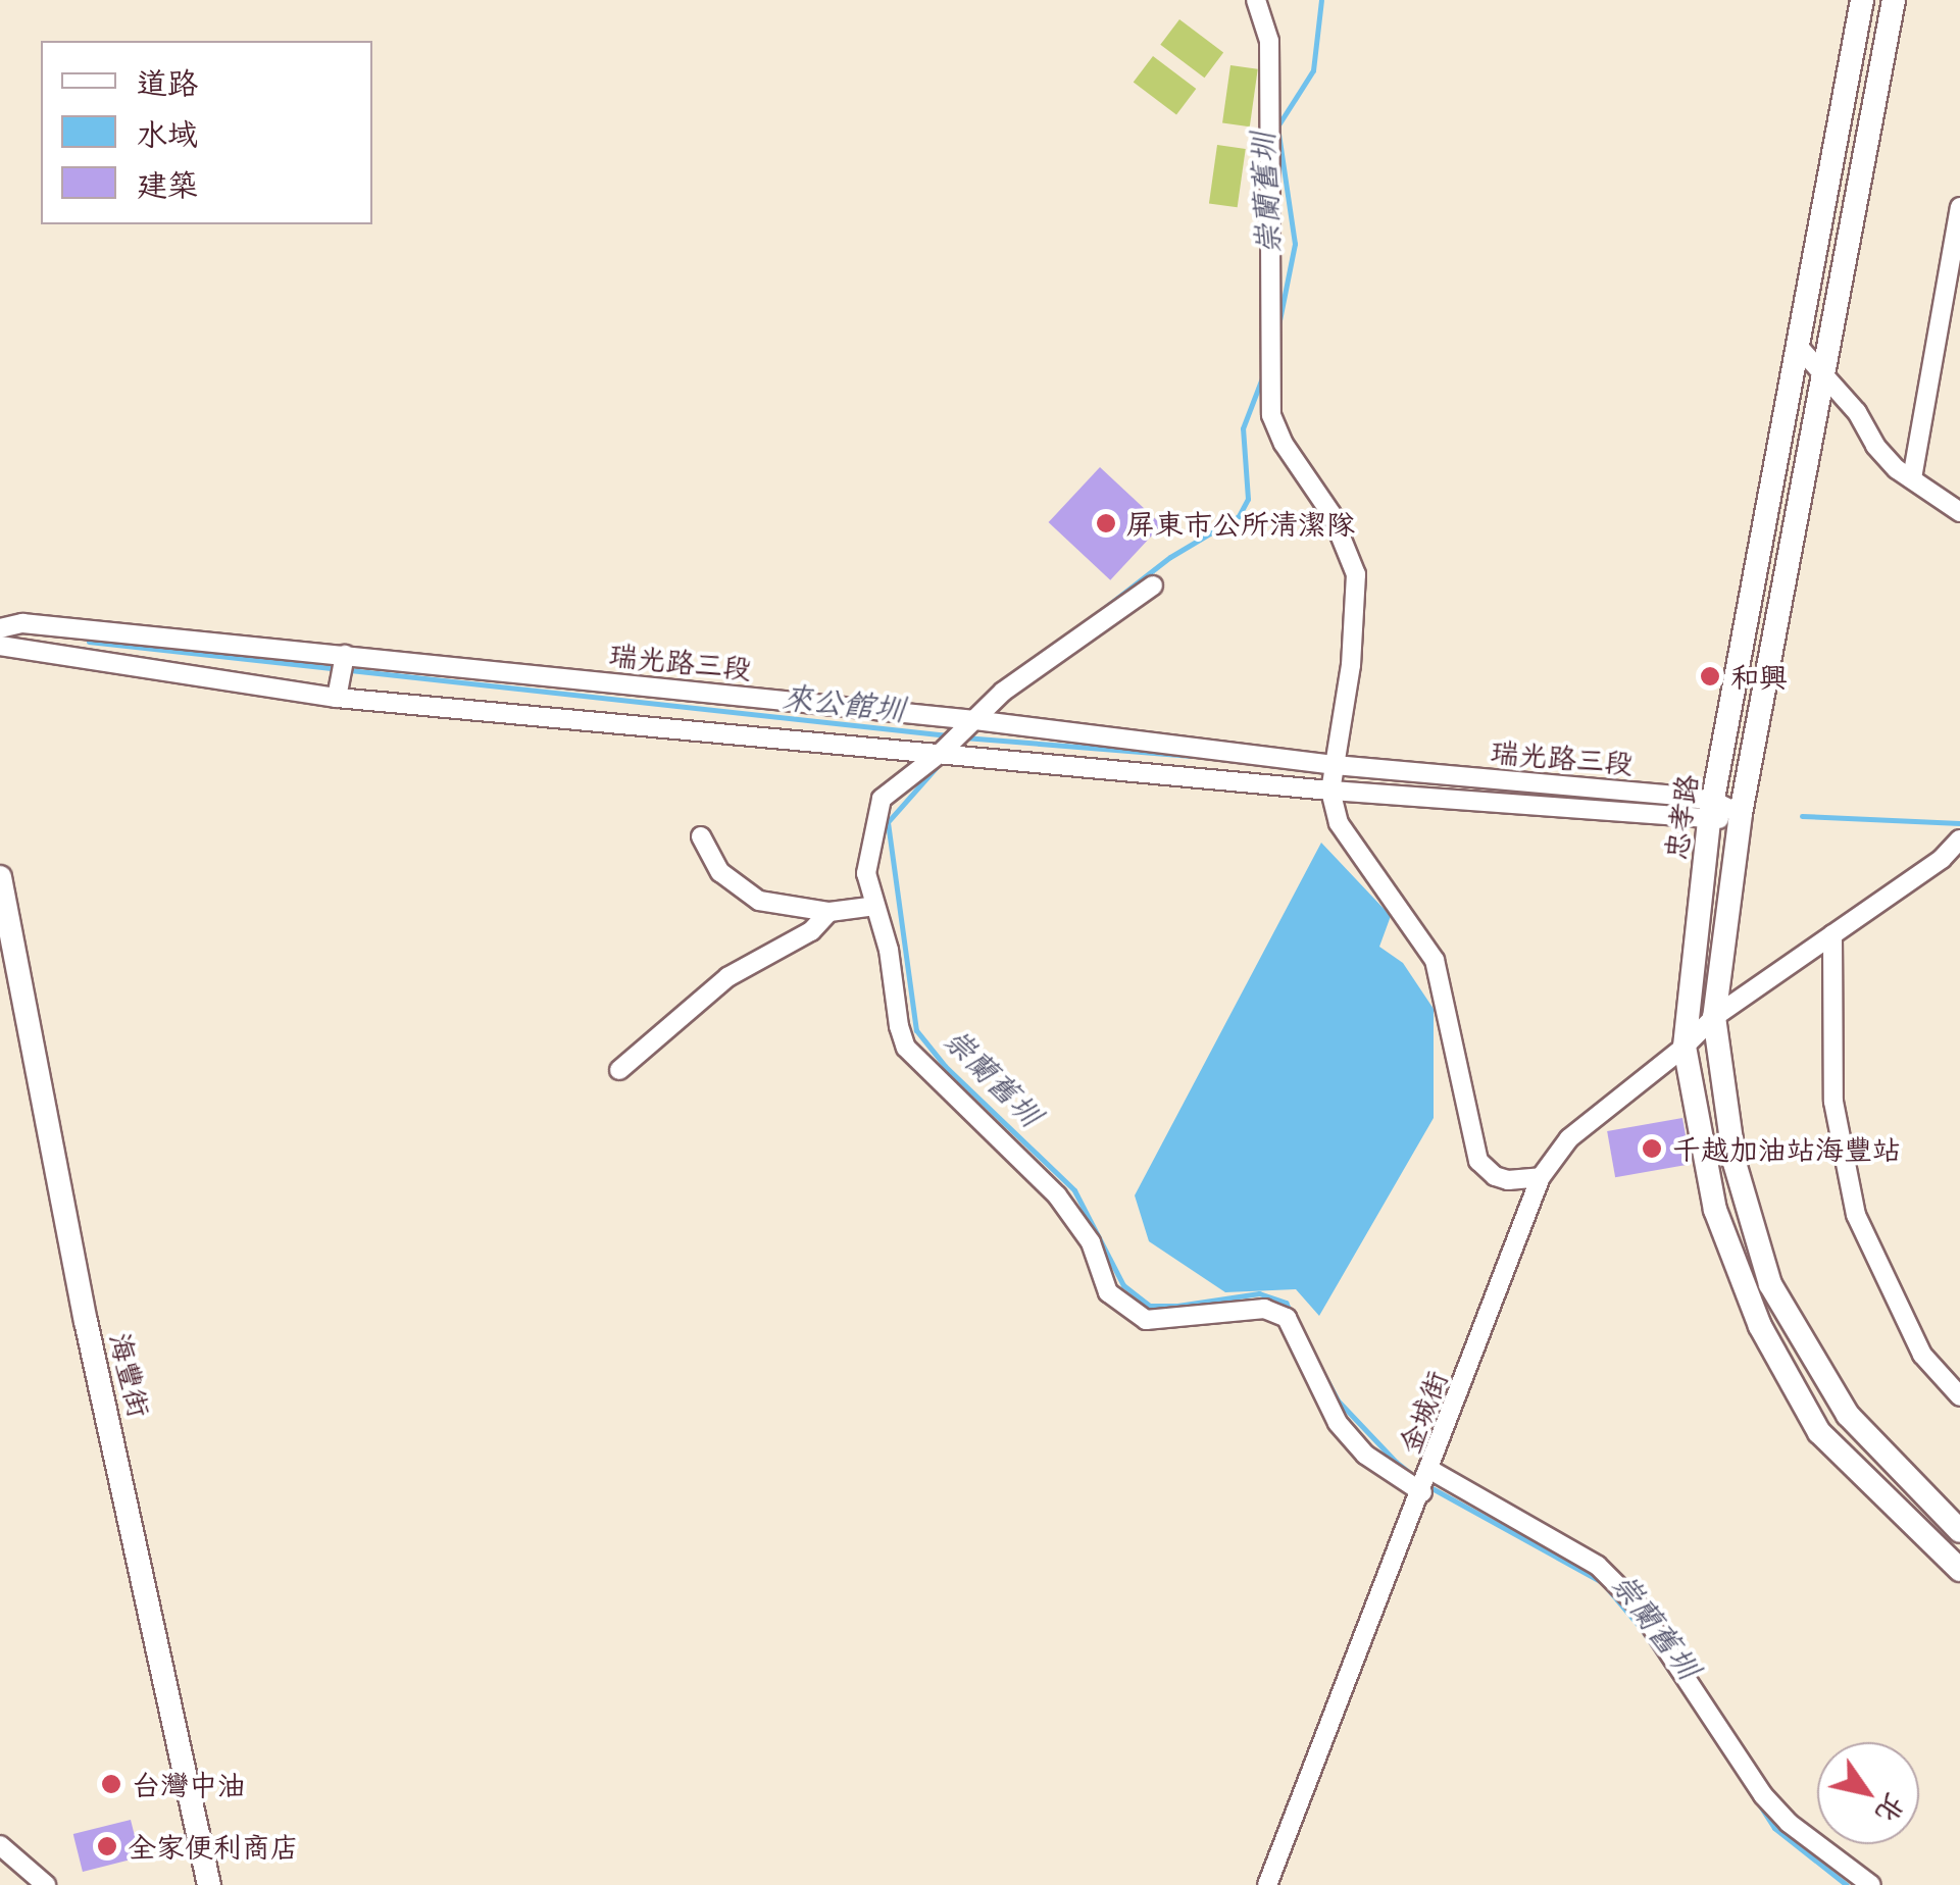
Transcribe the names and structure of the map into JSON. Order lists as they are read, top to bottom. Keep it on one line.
{"streets":{"main road":["忠孝路","海豐街"],"street":["瑞光路三段","金城街"]},"crossings":[["瑞光路三段","忠孝路"],["忠孝路","金城街"]],"water":["崇蘭舊圳","來公館圳"],"places":["屏東市公所清潔隊","和興","千越加油站海豐站","台灣中油","全家便利商店"],"legend":["道路","水域","建築"],"north":"bottom right"}
